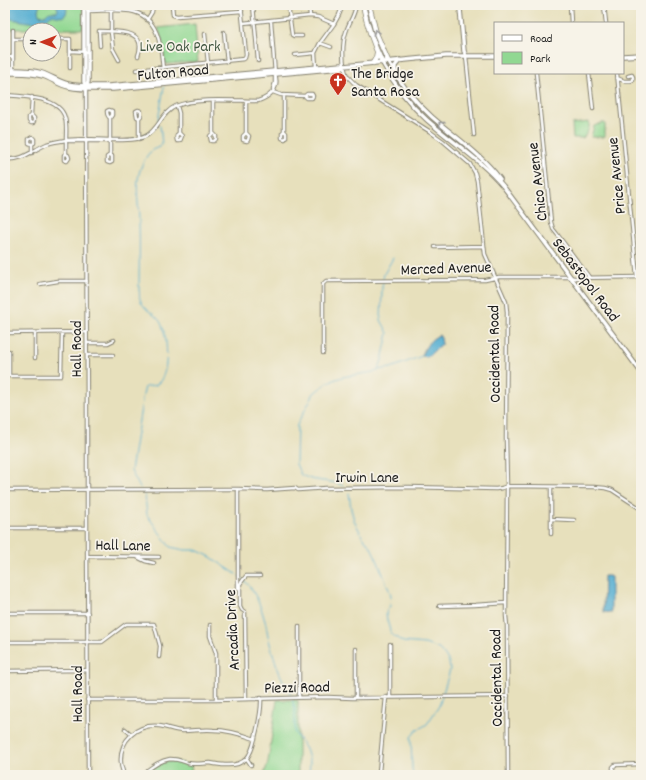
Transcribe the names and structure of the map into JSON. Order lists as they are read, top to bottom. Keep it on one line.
{"streets":{"main road":["Fulton Road","Sebastopol Road"],"street":["Price Avenue","Chico Avenue","Merced Avenue","Hall Road","Occidental Road","Irwin Lane","Hall Lane","Arcadia Drive","Piezzi Road"]},"crossings":[["Fulton Road","Sebastopol Road"],["Fulton Road","Hall Road"],["Fulton Road","Occidental Road"],["Price Avenue","Merced Avenue"],["Chico Avenue","Merced Avenue"],["Merced Avenue","Sebastopol Road"],["Merced Avenue","Occidental Road"],["Hall Road","Irwin Lane"],["Hall Road","Hall Lane"],["Hall Road","Piezzi Road"],["Occidental Road","Irwin Lane"],["Occidental Road","Piezzi Road"],["Arcadia Drive","Piezzi Road"]],"parks":["Live Oak Park"],"places":{"church":["The Bridge Santa Rosa"]},"legend":["Road","Park"],"north":"left"}
